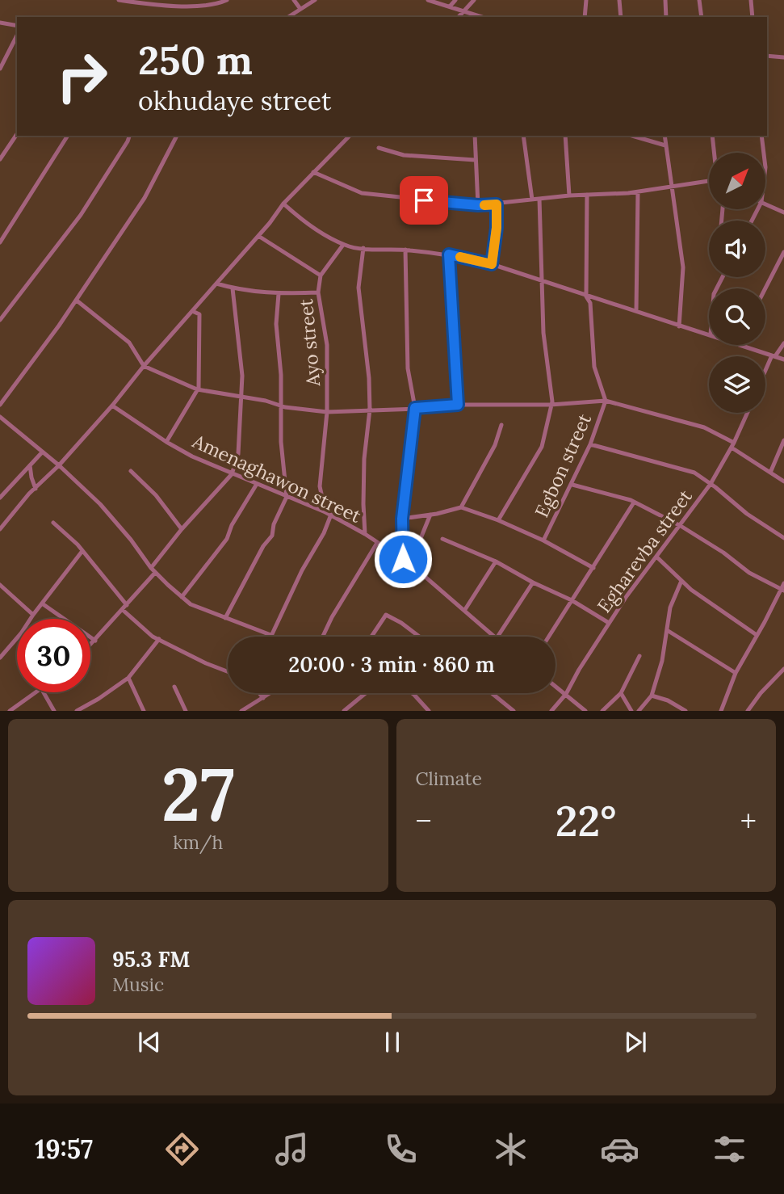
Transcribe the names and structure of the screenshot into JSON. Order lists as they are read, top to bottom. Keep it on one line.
{"streets":{"street":["Ayo street","Egbon street","Amenaghawon street","Egharevba street"]},"crossings":[["Ayo street","Amenaghawon street"]],"north":"top right","page":{"turn":["250 m","okhudaye street"],"limit":"30","trip":"20:00 · 3 min · 860 m","tile":[["27","km/h"],"Climate"],"heat":["−","22°","+"],"song":["95.3 FM","Music"],"tabs":"19:57"}}
